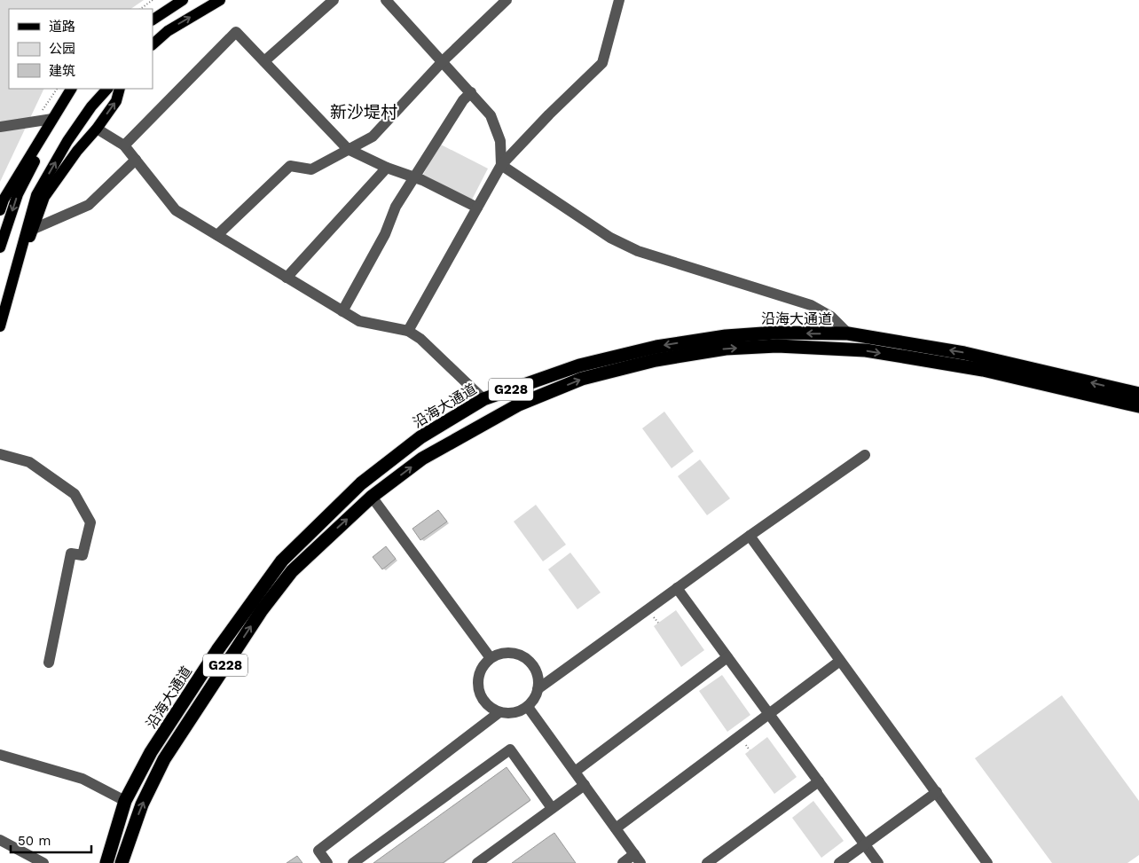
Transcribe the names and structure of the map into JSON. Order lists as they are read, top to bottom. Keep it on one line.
{"streets":{"highway":["沿海大通道","G228"]},"districts":["新沙堤村"],"legend":["道路","公园","建筑"],"scale_bar":"50 m"}
